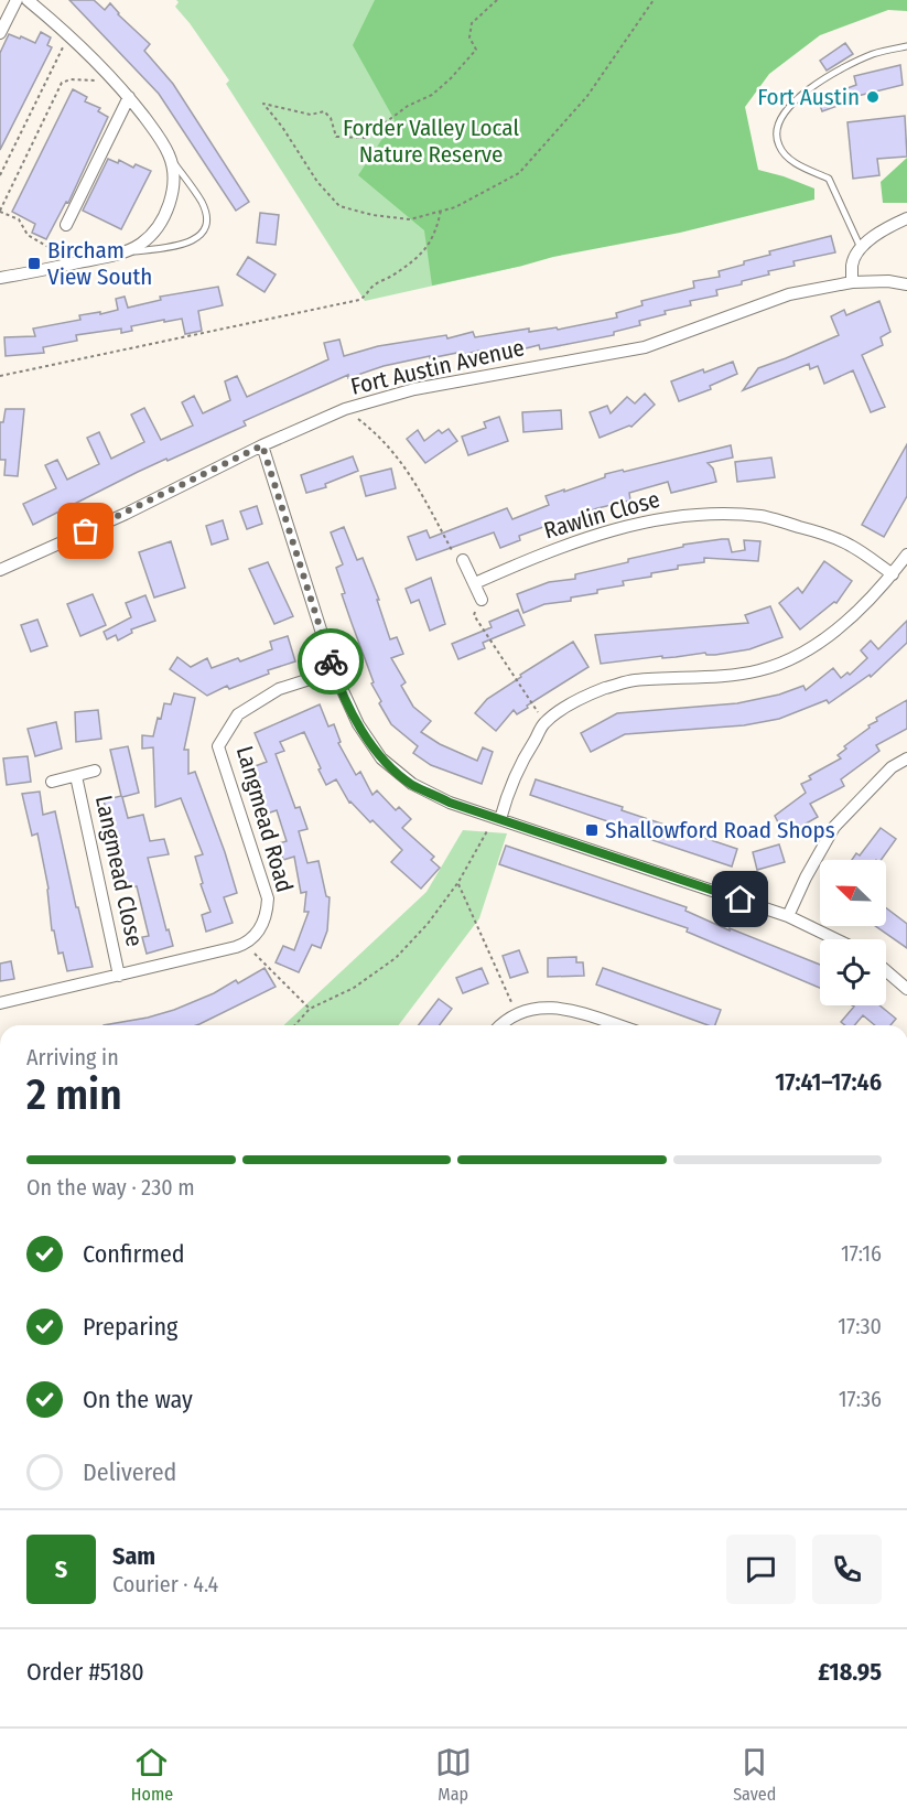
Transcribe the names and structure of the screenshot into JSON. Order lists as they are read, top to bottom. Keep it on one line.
{"streets":{"street":["Fort Austin Avenue","Rawlin Close","Langmead Road","Langmead Close"]},"parks":["Forder Valley Local Nature Reserve"],"places":{"other":["Fort Austin"],"transit":["Bircham View South","Shallowford Road Shops"]},"north":"top left","page":{"heading":["2 min","Arriving in","17:41–17:46"],"panel":["Sam","Courier · 4.4","Order #5180","£18.95"],"bar":"On the way · 230 m","list":[["Confirmed","17:16"],["Preparing","17:30"],["On the way","17:36"],"Delivered"],"round":"S","tabs":["Home","Map","Saved"]}}
